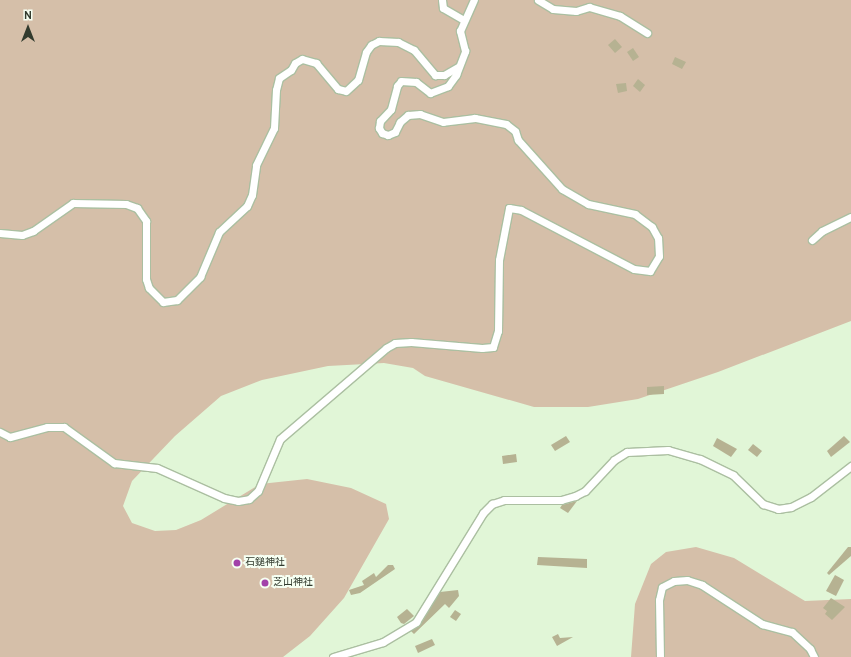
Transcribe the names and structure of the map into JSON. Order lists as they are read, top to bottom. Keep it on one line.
{"places":["石鎚神社","芝山神社"],"north":"top"}
